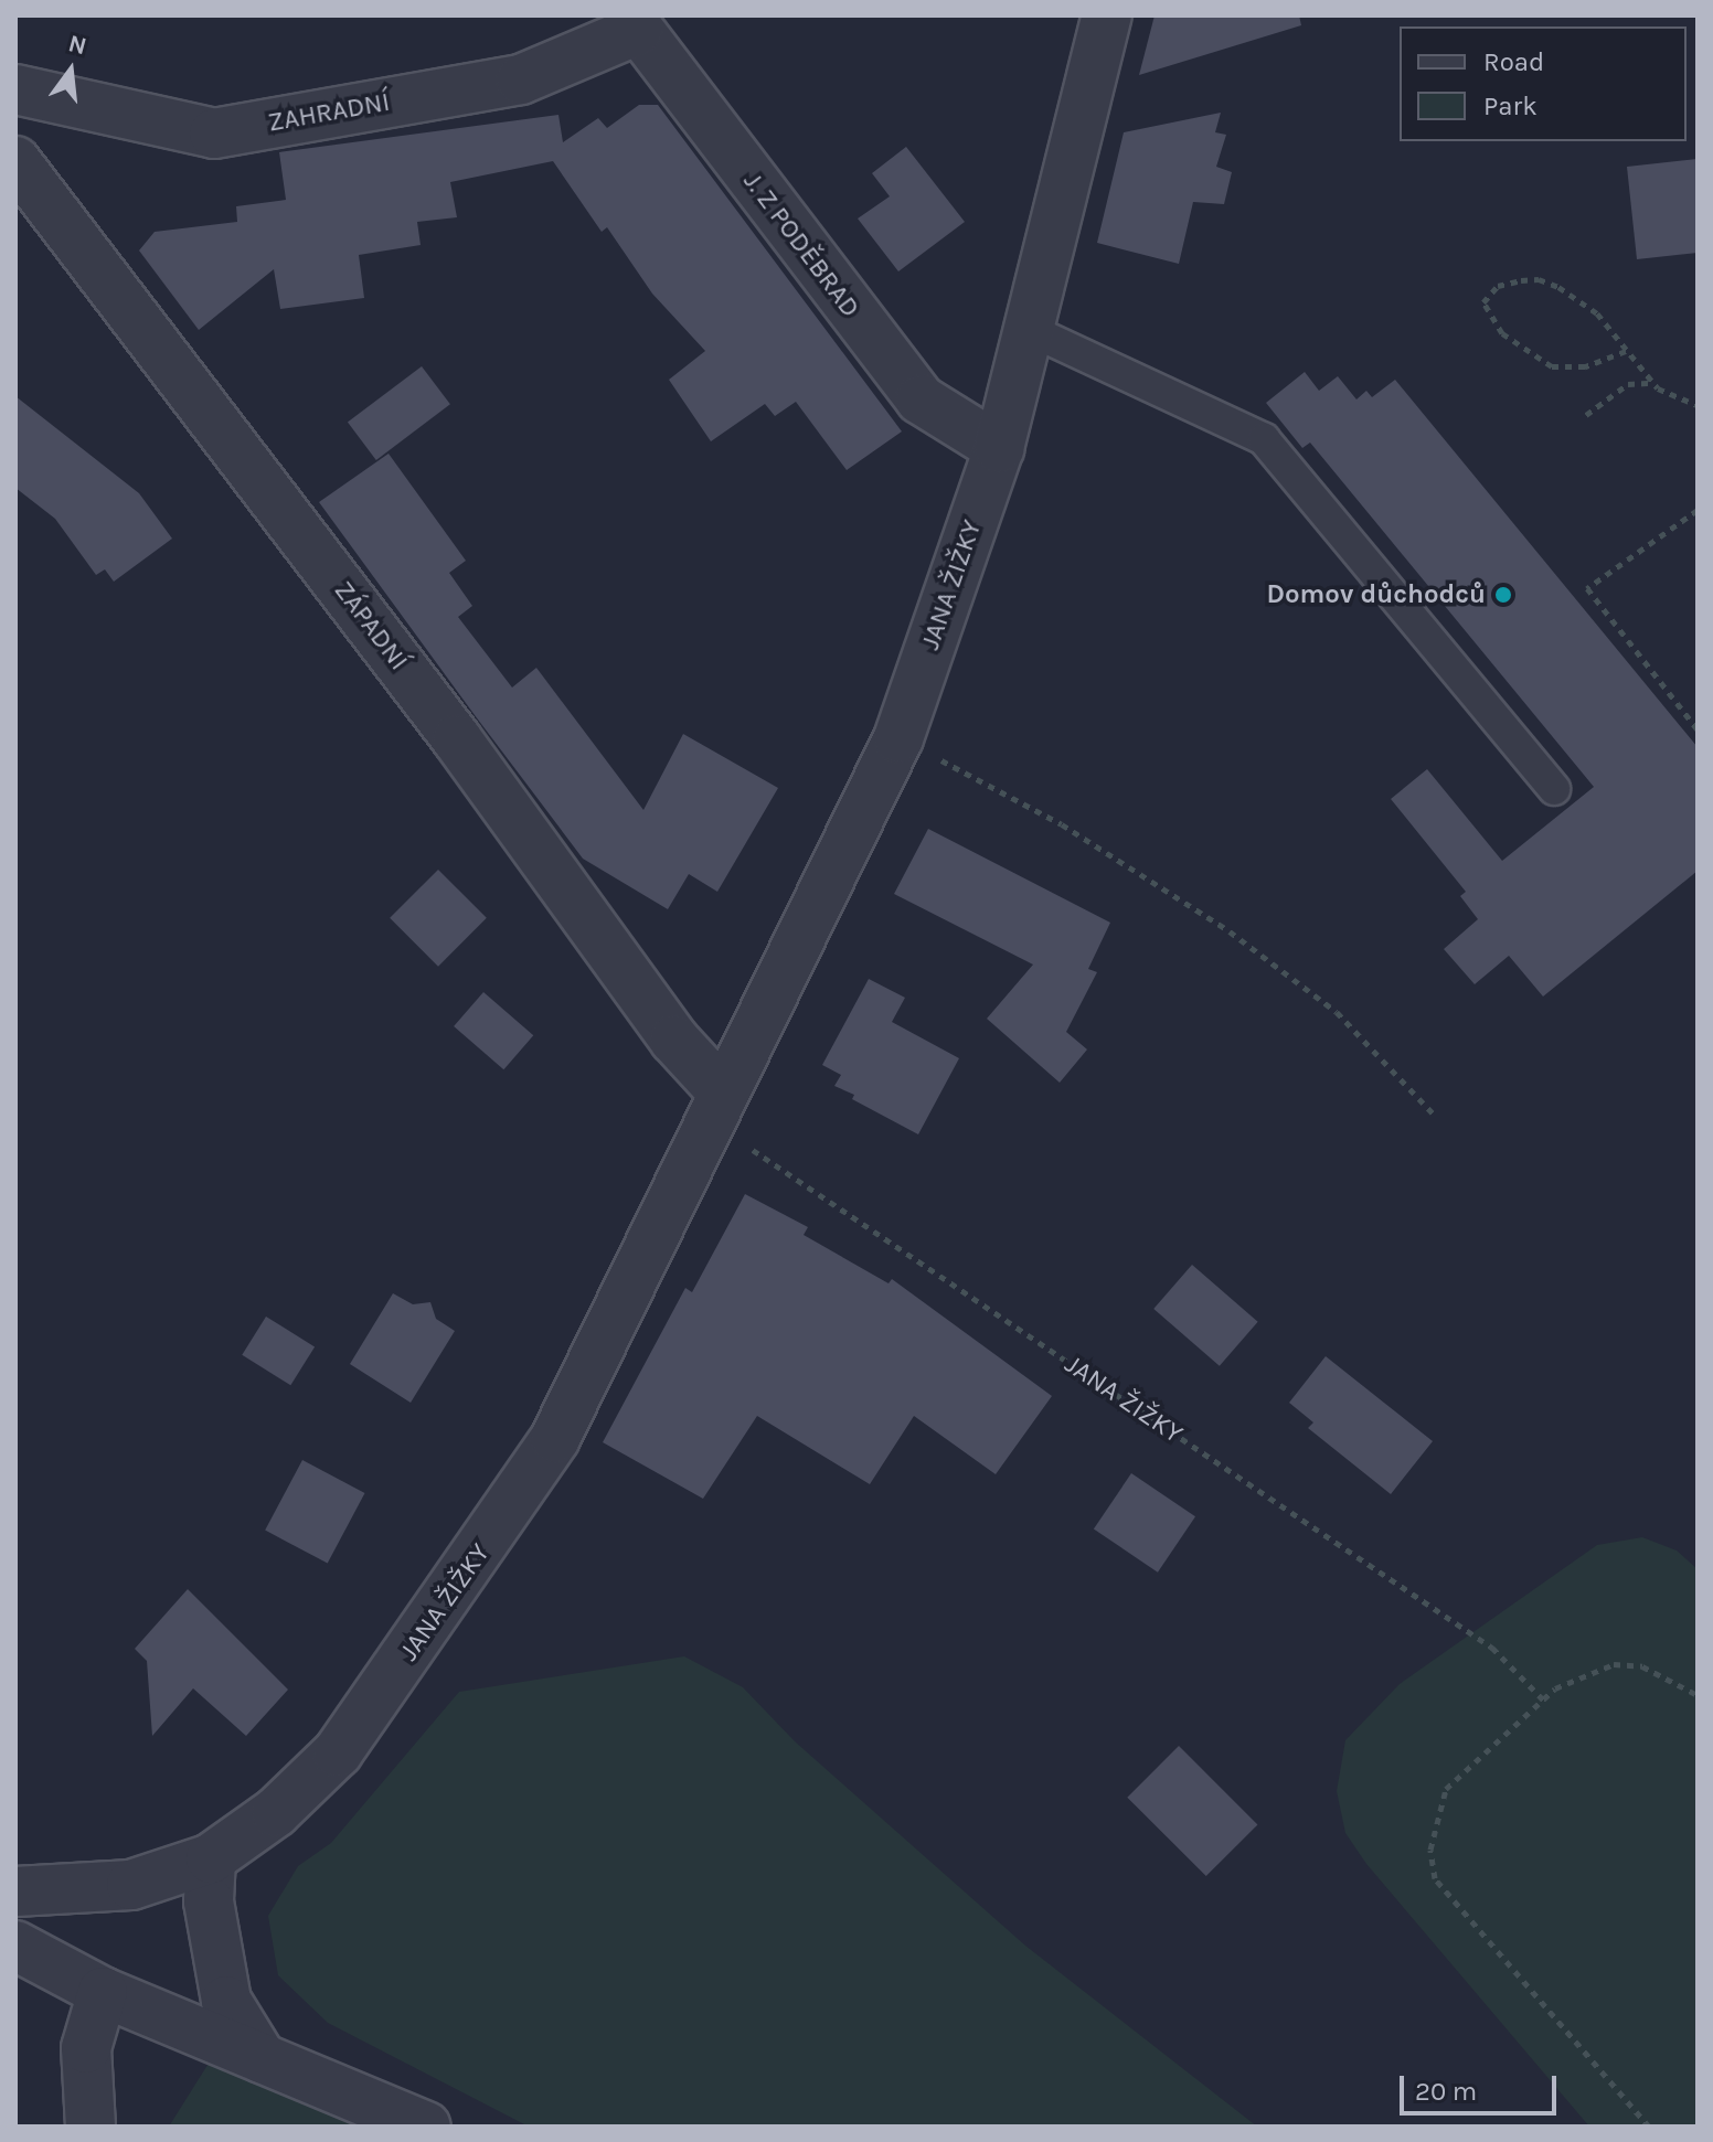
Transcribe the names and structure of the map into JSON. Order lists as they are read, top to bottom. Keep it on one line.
{"streets":{"street":["ZAHRADNÍ","J. Z PODĚBRAD","JANA ŽIŽKY","ZÁPADNÍ"]},"crossings":[["ZAHRADNÍ","J. Z PODĚBRAD"],["J. Z PODĚBRAD","JANA ŽIŽKY"],["JANA ŽIŽKY","ZÁPADNÍ"]],"places":["Domov důchodců"],"legend":["Road","Park"],"scale_bar":"20 m","north":"top"}
